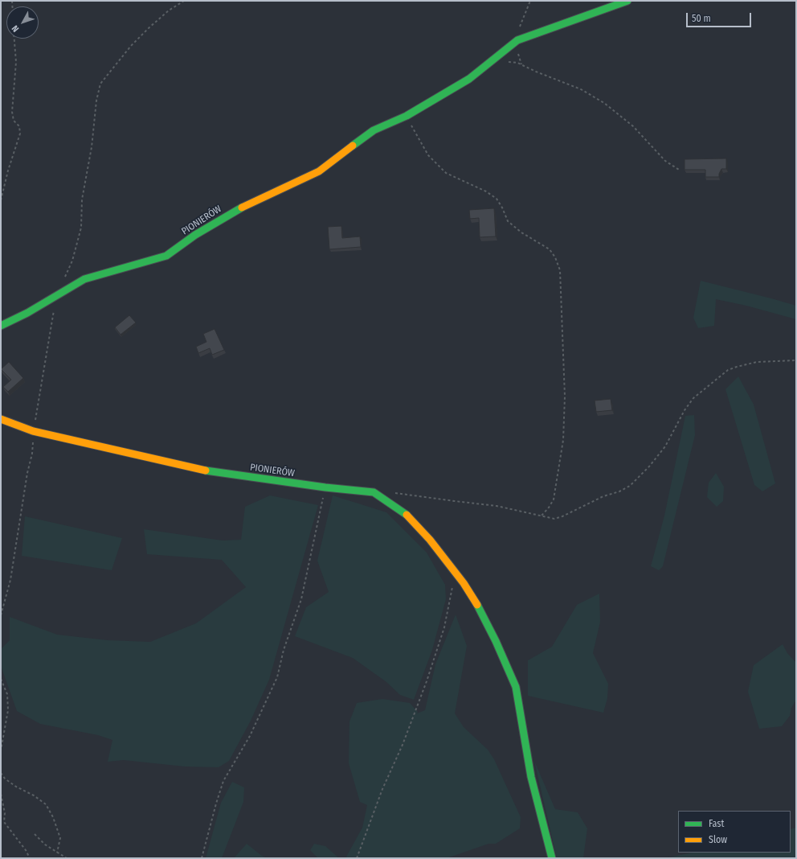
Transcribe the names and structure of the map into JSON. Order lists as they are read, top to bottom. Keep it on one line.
{"streets":{"street":["PIONIERÓW"]},"legend":["Fast","Slow"],"scale_bar":"50 m","north":"bottom left"}
